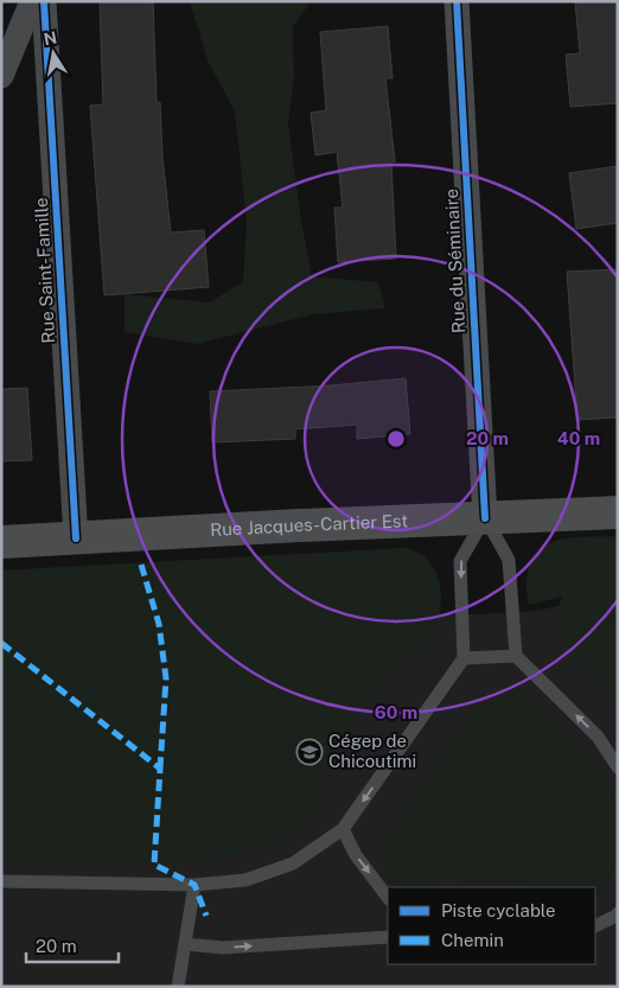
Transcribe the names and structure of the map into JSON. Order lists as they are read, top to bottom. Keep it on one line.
{"streets":{"main road":["Rue Jacques-Cartier Est"],"street":["Rue du Séminaire","Rue Saint-Famille"]},"crossings":[["Rue du Séminaire","Rue Jacques-Cartier Est"],["Rue Saint-Famille","Rue Jacques-Cartier Est"]],"places":{"school or university":["Cégep de Chicoutimi"]},"legend":["Piste cyclable","Chemin"],"scale_bar":"20 m","north":"top","rings":["20 m","40 m","60 m"]}
